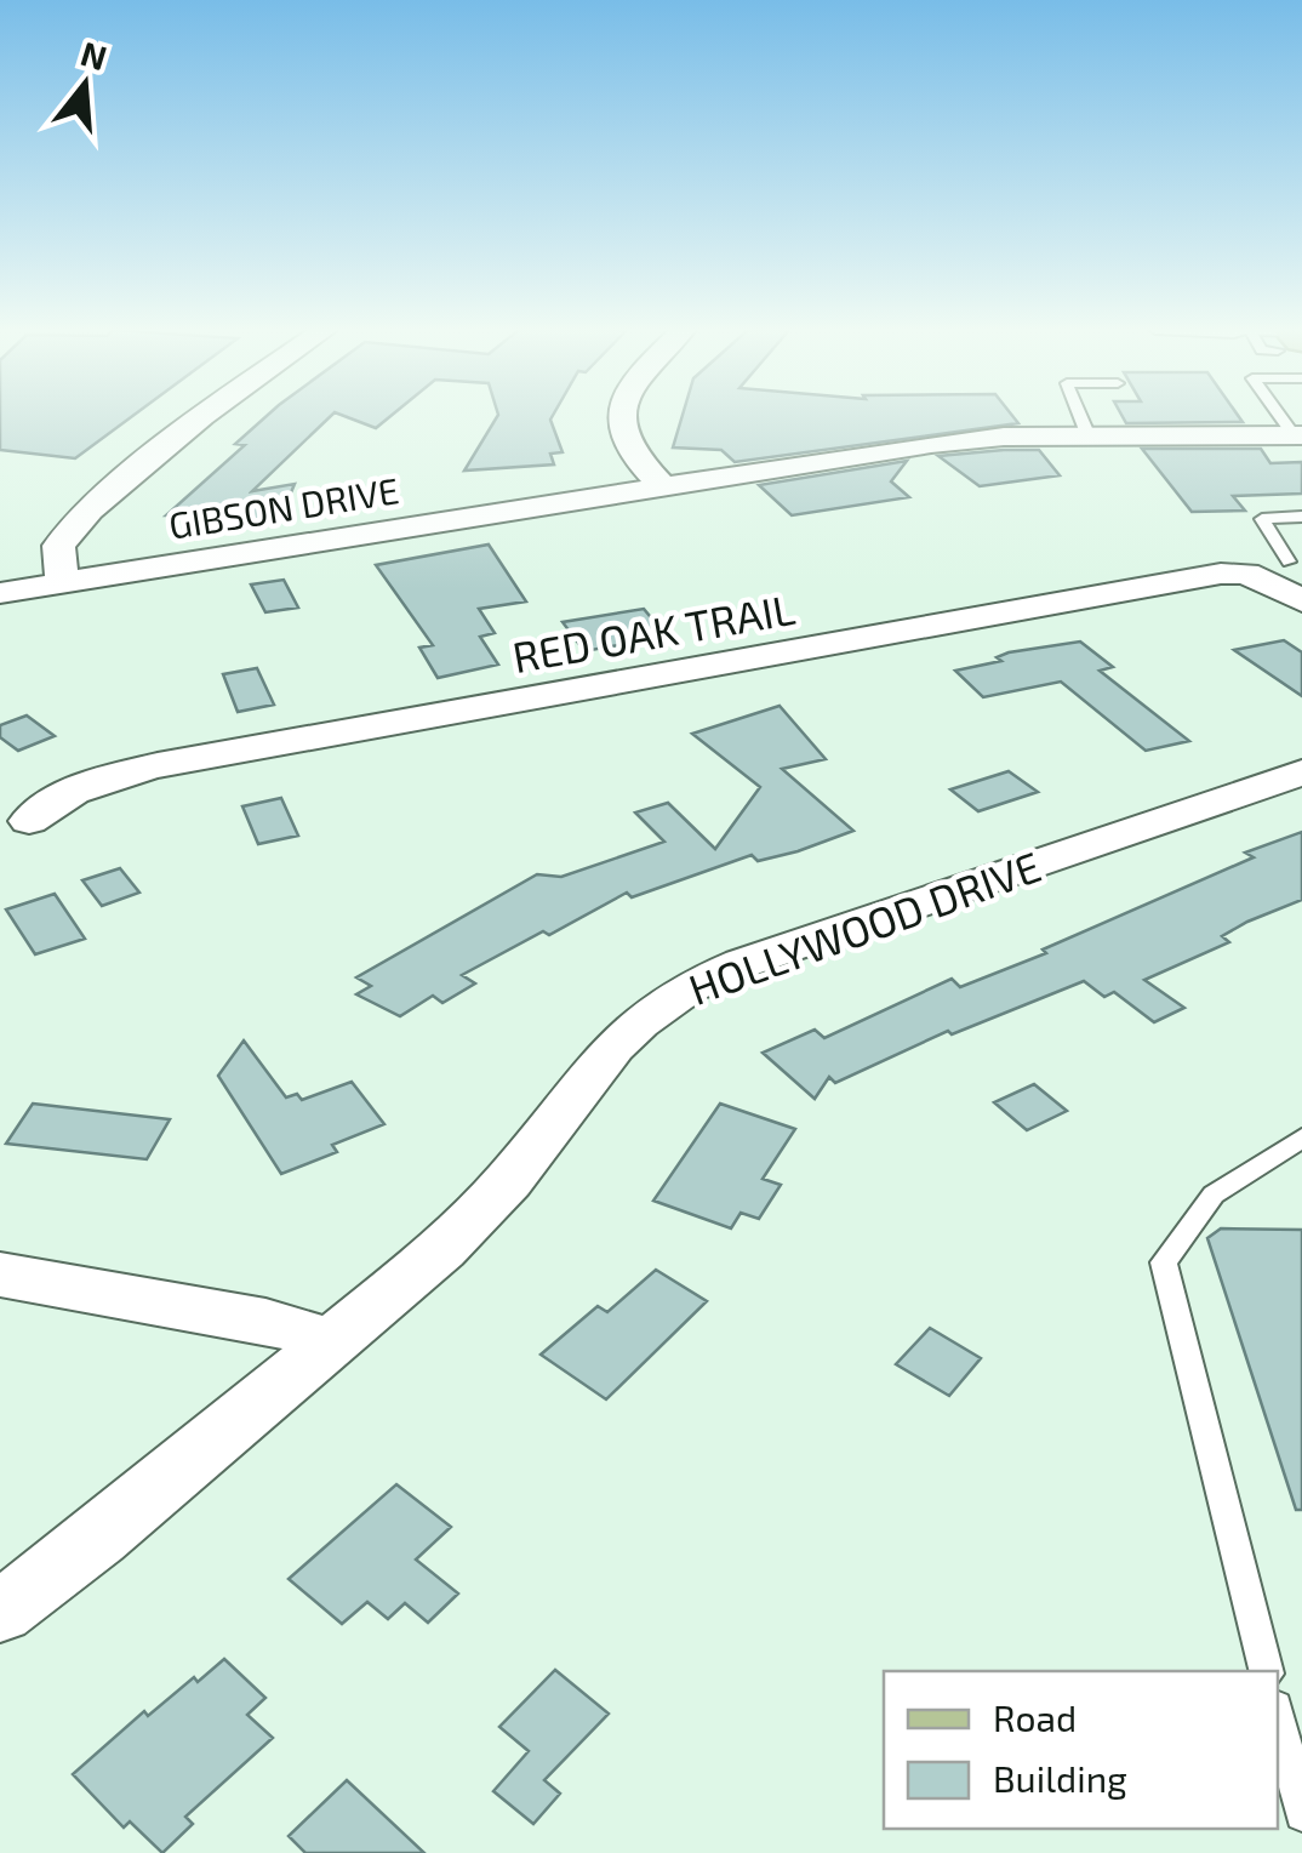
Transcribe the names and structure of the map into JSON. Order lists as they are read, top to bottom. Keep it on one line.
{"streets":{"street":["GIBSON DRIVE","RED OAK TRAIL","HOLLYWOOD DRIVE"]},"legend":["Road","Building"],"north":"top"}
